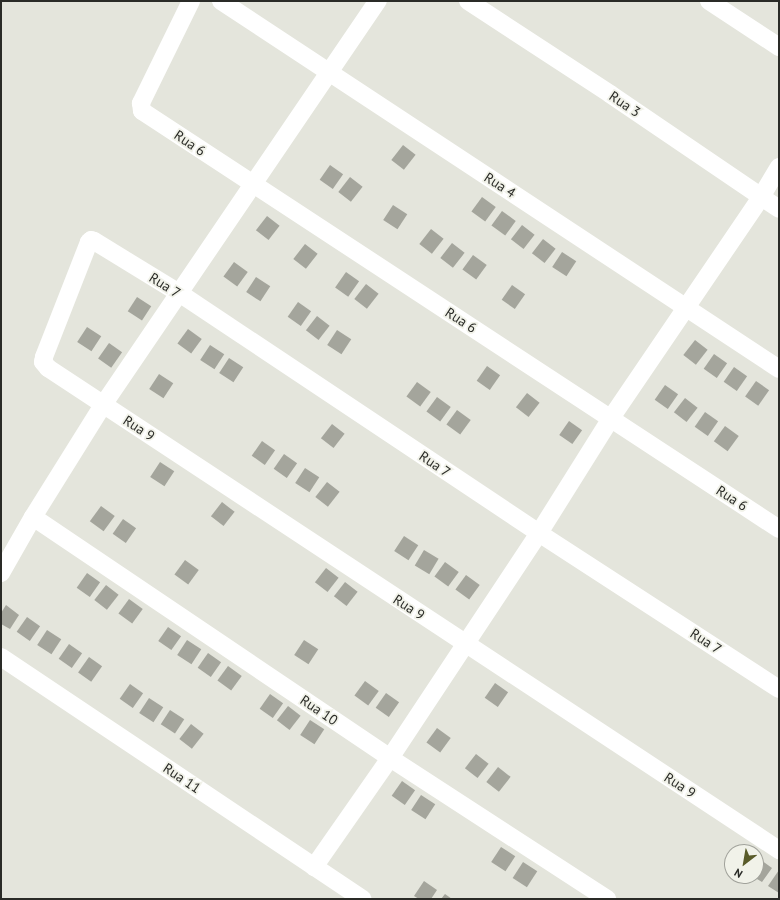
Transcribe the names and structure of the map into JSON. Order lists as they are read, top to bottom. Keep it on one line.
{"streets":{"street":["Rua 3","Rua 6","Rua 4","Rua 7","Rua 9","Rua 10","Rua 11"]},"crossings":[["Rua 7","Rua 9"]],"north":"bottom left"}
